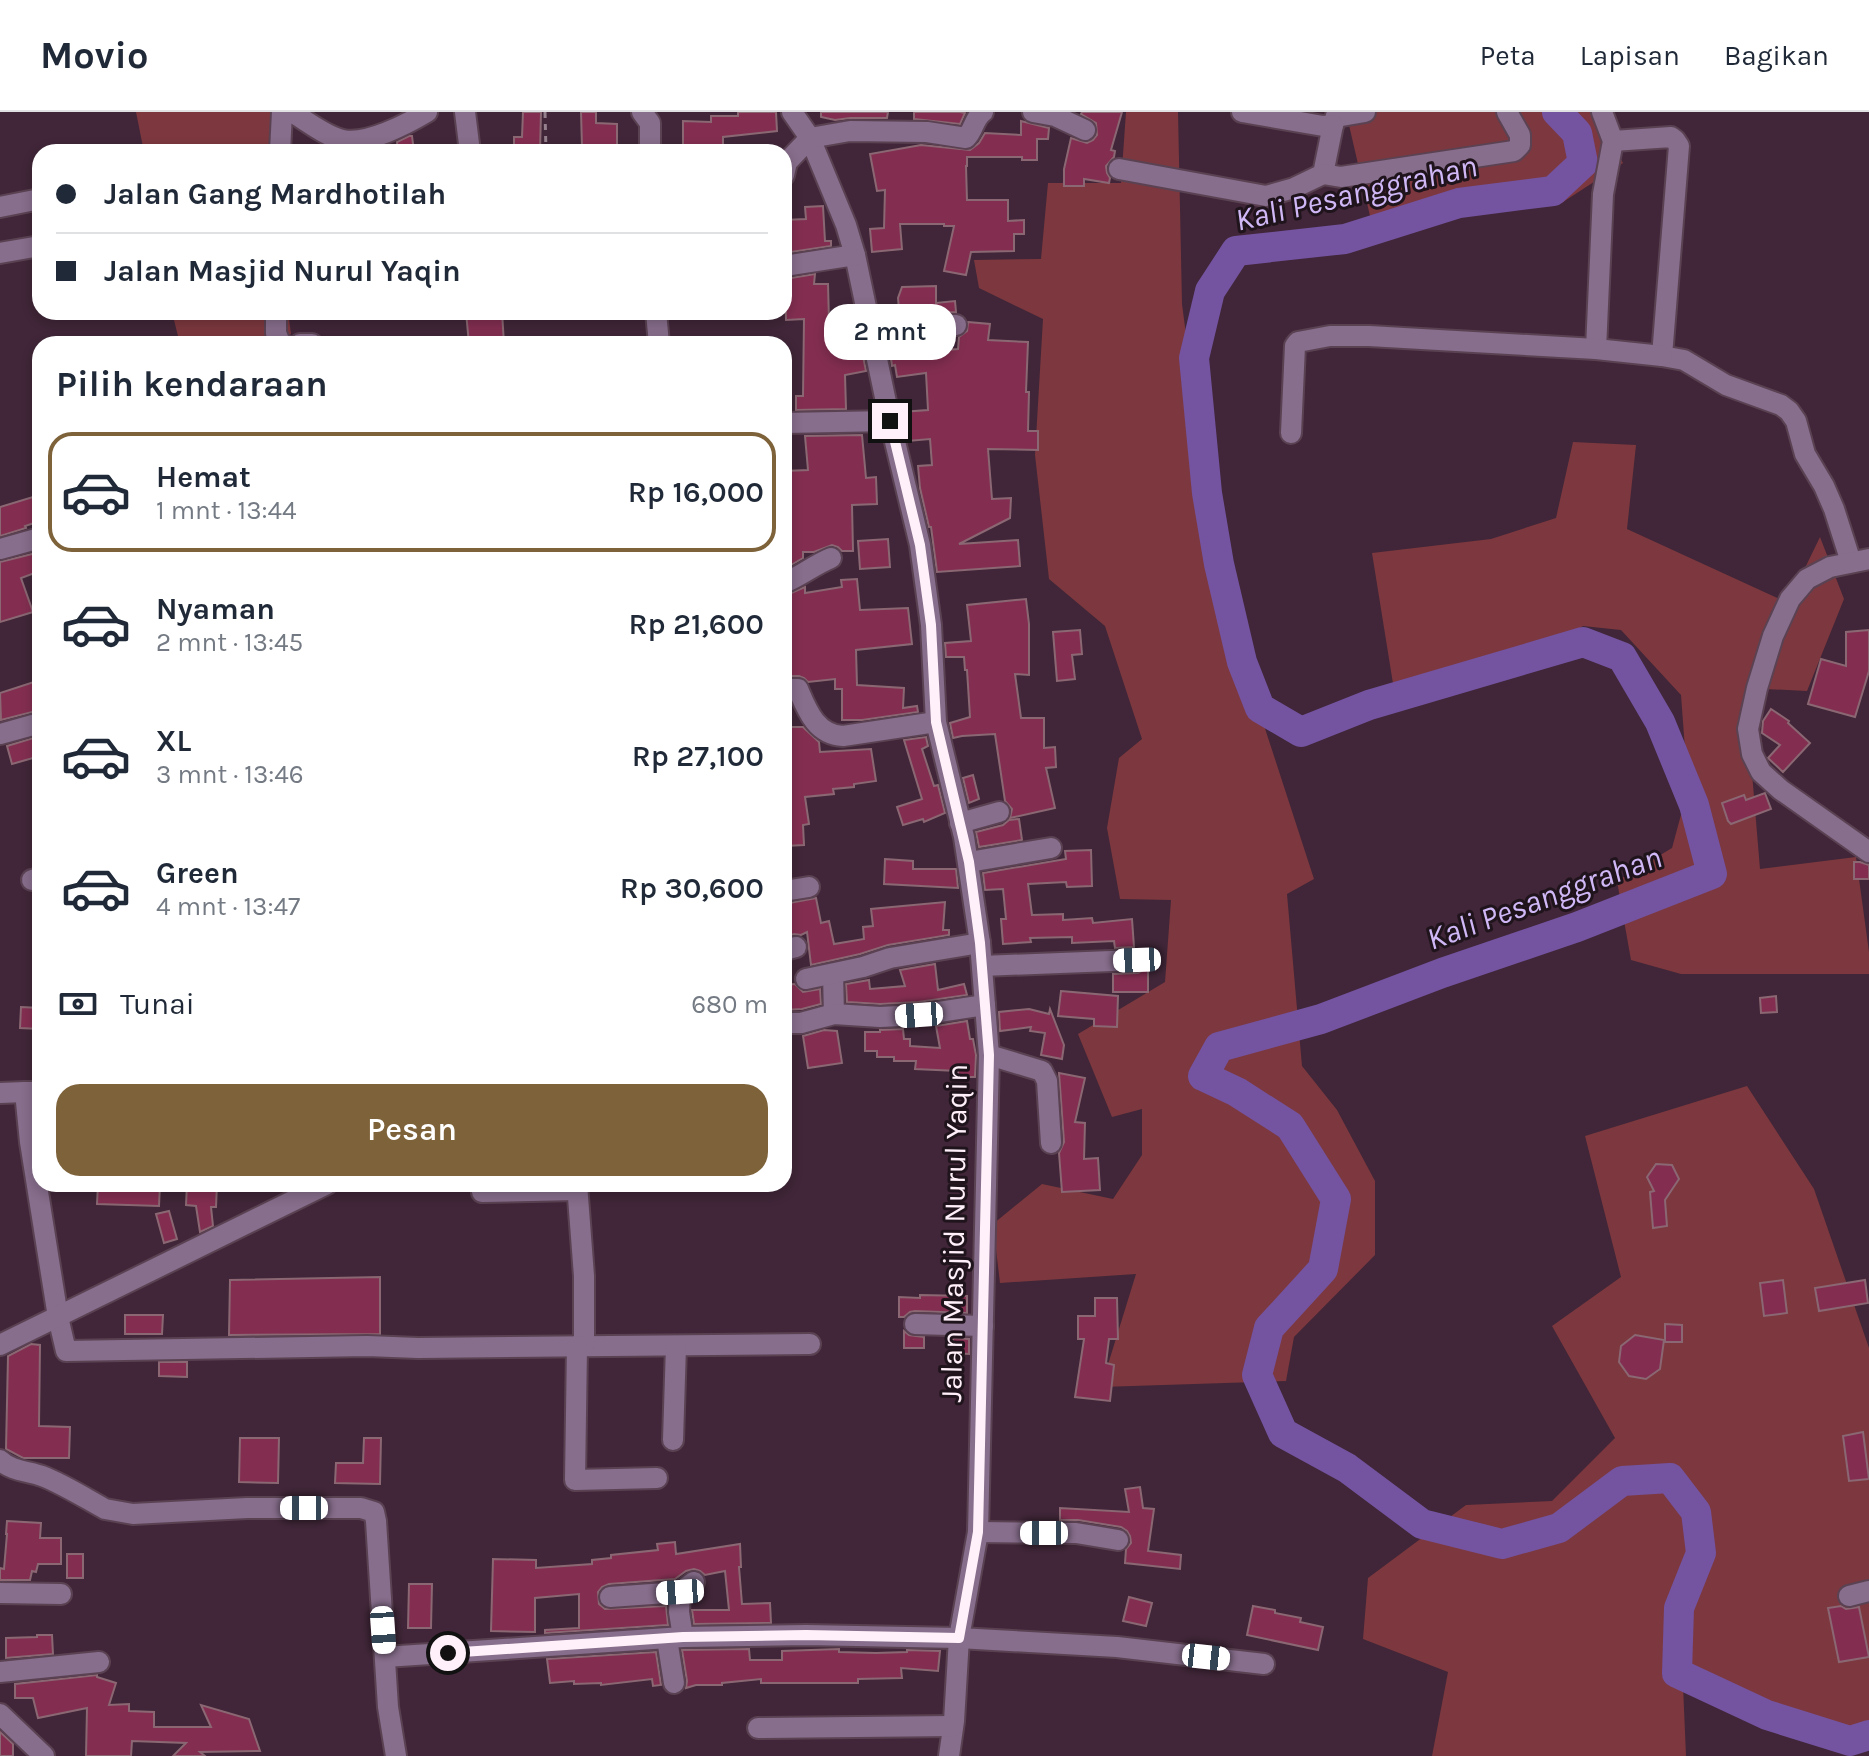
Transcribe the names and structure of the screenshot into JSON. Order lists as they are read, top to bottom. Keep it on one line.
{"streets":{"street":["Jalan Masjid Nurul Yaqin"]},"water":["Kali Pesanggrahan"],"page":{"header":"Movio","nav":["Peta","Lapisan","Bagikan"],"banner":["Jalan Gang Mardhotilah","Jalan Masjid Nurul Yaqin"],"bubble":"2 mnt","heading":"Pilih kendaraan","list":[{"name":"Hemat","note":"1 mnt · 13:44","value":"Rp 16,000"},{"name":"Nyaman","note":"2 mnt · 13:45","value":"Rp 21,600"},{"name":"XL","note":"3 mnt · 13:46","value":"Rp 27,100"},{"name":"Green","note":"4 mnt · 13:47","value":"Rp 30,600"}],"pay":["Tunai","680 m"],"buttons":"Pesan"}}
